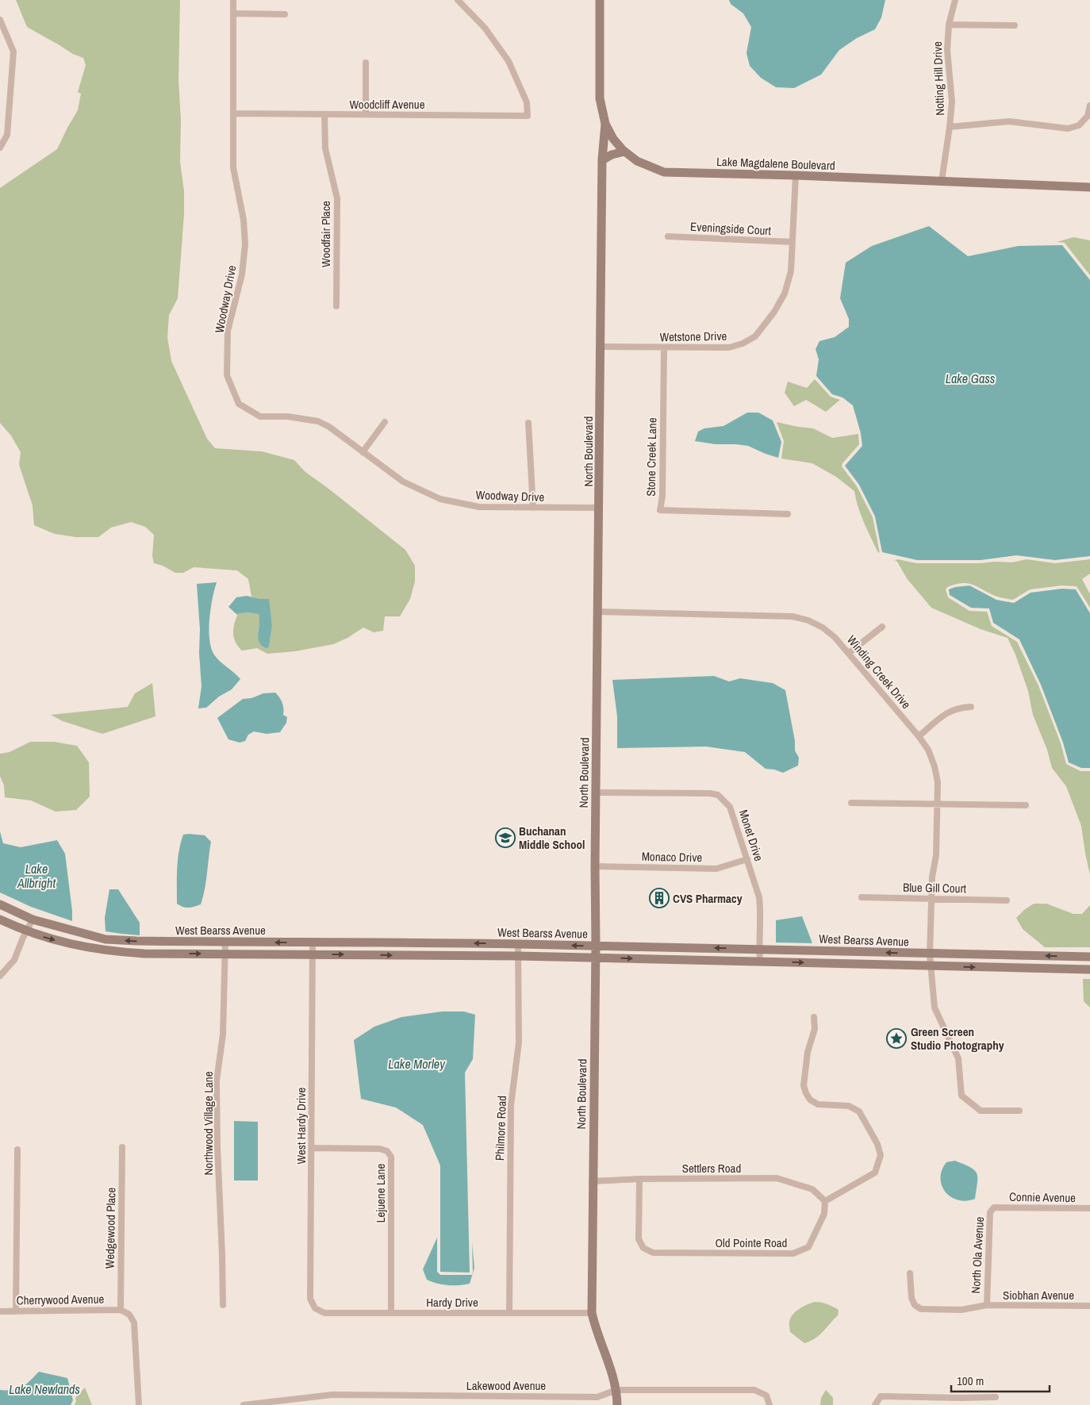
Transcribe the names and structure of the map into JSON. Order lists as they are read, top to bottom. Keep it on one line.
{"streets":{"main road":["Lake Magdalene Boulevard","North Boulevard","West Bearss Avenue"],"street":["Notting Hill Drive","Woodcliff Avenue","Eveningside Court","Woodfair Place","Woodway Drive","Wetstone Drive","Stone Creek Lane","Winding Creek Drive","Monet Drive","Monaco Drive","Blue Gill Court","Northwood Village Lane","West Hardy Drive","Philmore Road","Settlers Road","Lejuene Lane","Connie Avenue","Wedgewood Place","Old Pointe Road","North Ola Avenue","Siobhan Avenue","Cherrywood Avenue","Hardy Drive","Lakewood Avenue"]},"crossings":[["Notting Hill Drive","Lake Magdalene Boulevard"],["Woodcliff Avenue","Woodfair Place"],["Woodcliff Avenue","Woodway Drive"],["Lake Magdalene Boulevard","Wetstone Drive"],["Lake Magdalene Boulevard","North Boulevard"],["Eveningside Court","Wetstone Drive"],["Woodway Drive","North Boulevard"],["Wetstone Drive","North Boulevard"],["Wetstone Drive","Stone Creek Lane"],["North Boulevard","Winding Creek Drive"],["North Boulevard","Monet Drive"],["North Boulevard","Monaco Drive"],["North Boulevard","West Bearss Avenue"],["North Boulevard","Settlers Road"],["North Boulevard","Hardy Drive"],["North Boulevard","Lakewood Avenue"],["Winding Creek Drive","Blue Gill Court"],["Winding Creek Drive","West Bearss Avenue"],["Monet Drive","Monaco Drive"],["Monet Drive","West Bearss Avenue"],["West Bearss Avenue","Northwood Village Lane"],["West Bearss Avenue","West Hardy Drive"],["West Bearss Avenue","Philmore Road"],["West Hardy Drive","Lejuene Lane"],["West Hardy Drive","Hardy Drive"],["Philmore Road","Hardy Drive"],["Settlers Road","Old Pointe Road"],["Lejuene Lane","Hardy Drive"],["Connie Avenue","North Ola Avenue"],["Wedgewood Place","Cherrywood Avenue"],["North Ola Avenue","Siobhan Avenue"]],"water":["Lake Gass","Lake Allbright","Lake Morley","Lake Newlands"],"places":{"school or university":["Buchanan Middle School"],"building":["CVS Pharmacy"],"place":["Green Screen Studio Photography"]},"scale_bar":"100 m"}
